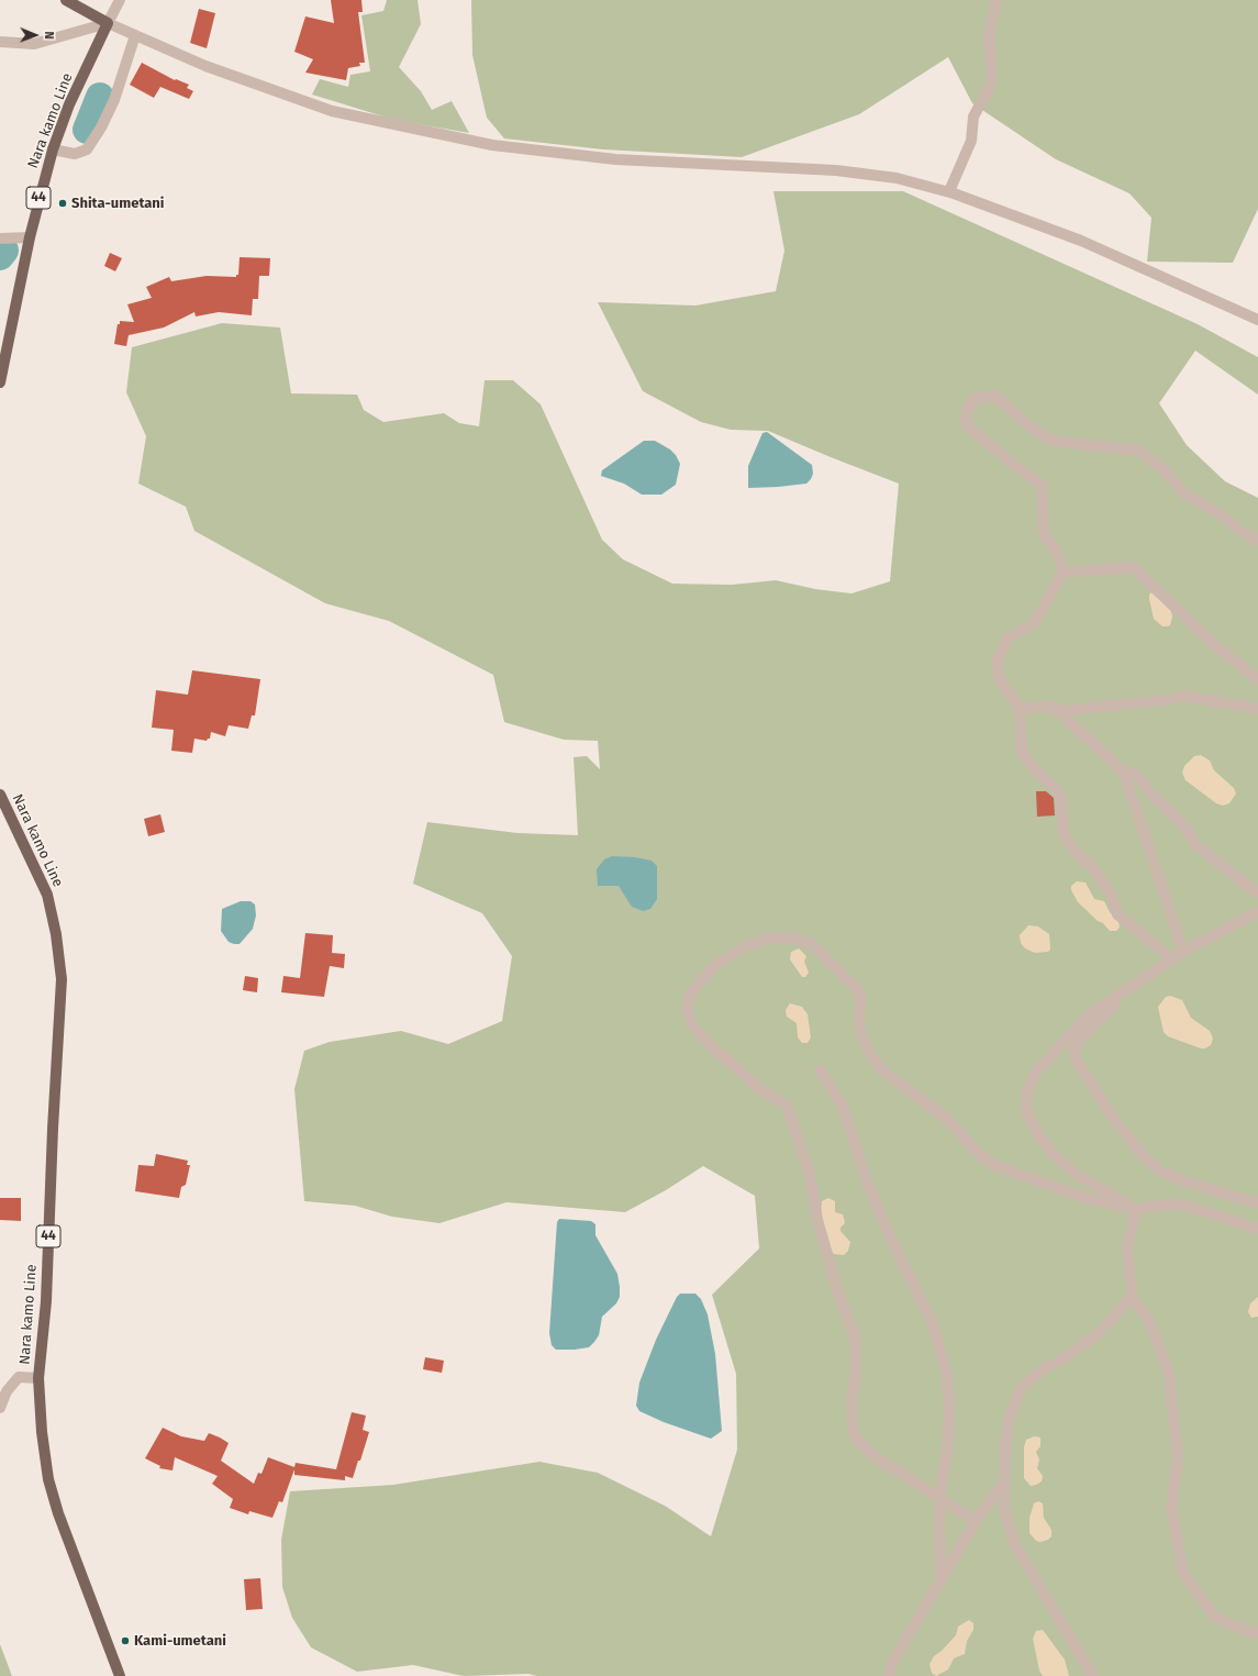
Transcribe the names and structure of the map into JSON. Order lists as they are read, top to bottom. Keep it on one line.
{"streets":{"main road":["Nara kamo Line","44"]},"places":["Shita-umetani","Kami-umetani"],"north":"right"}
